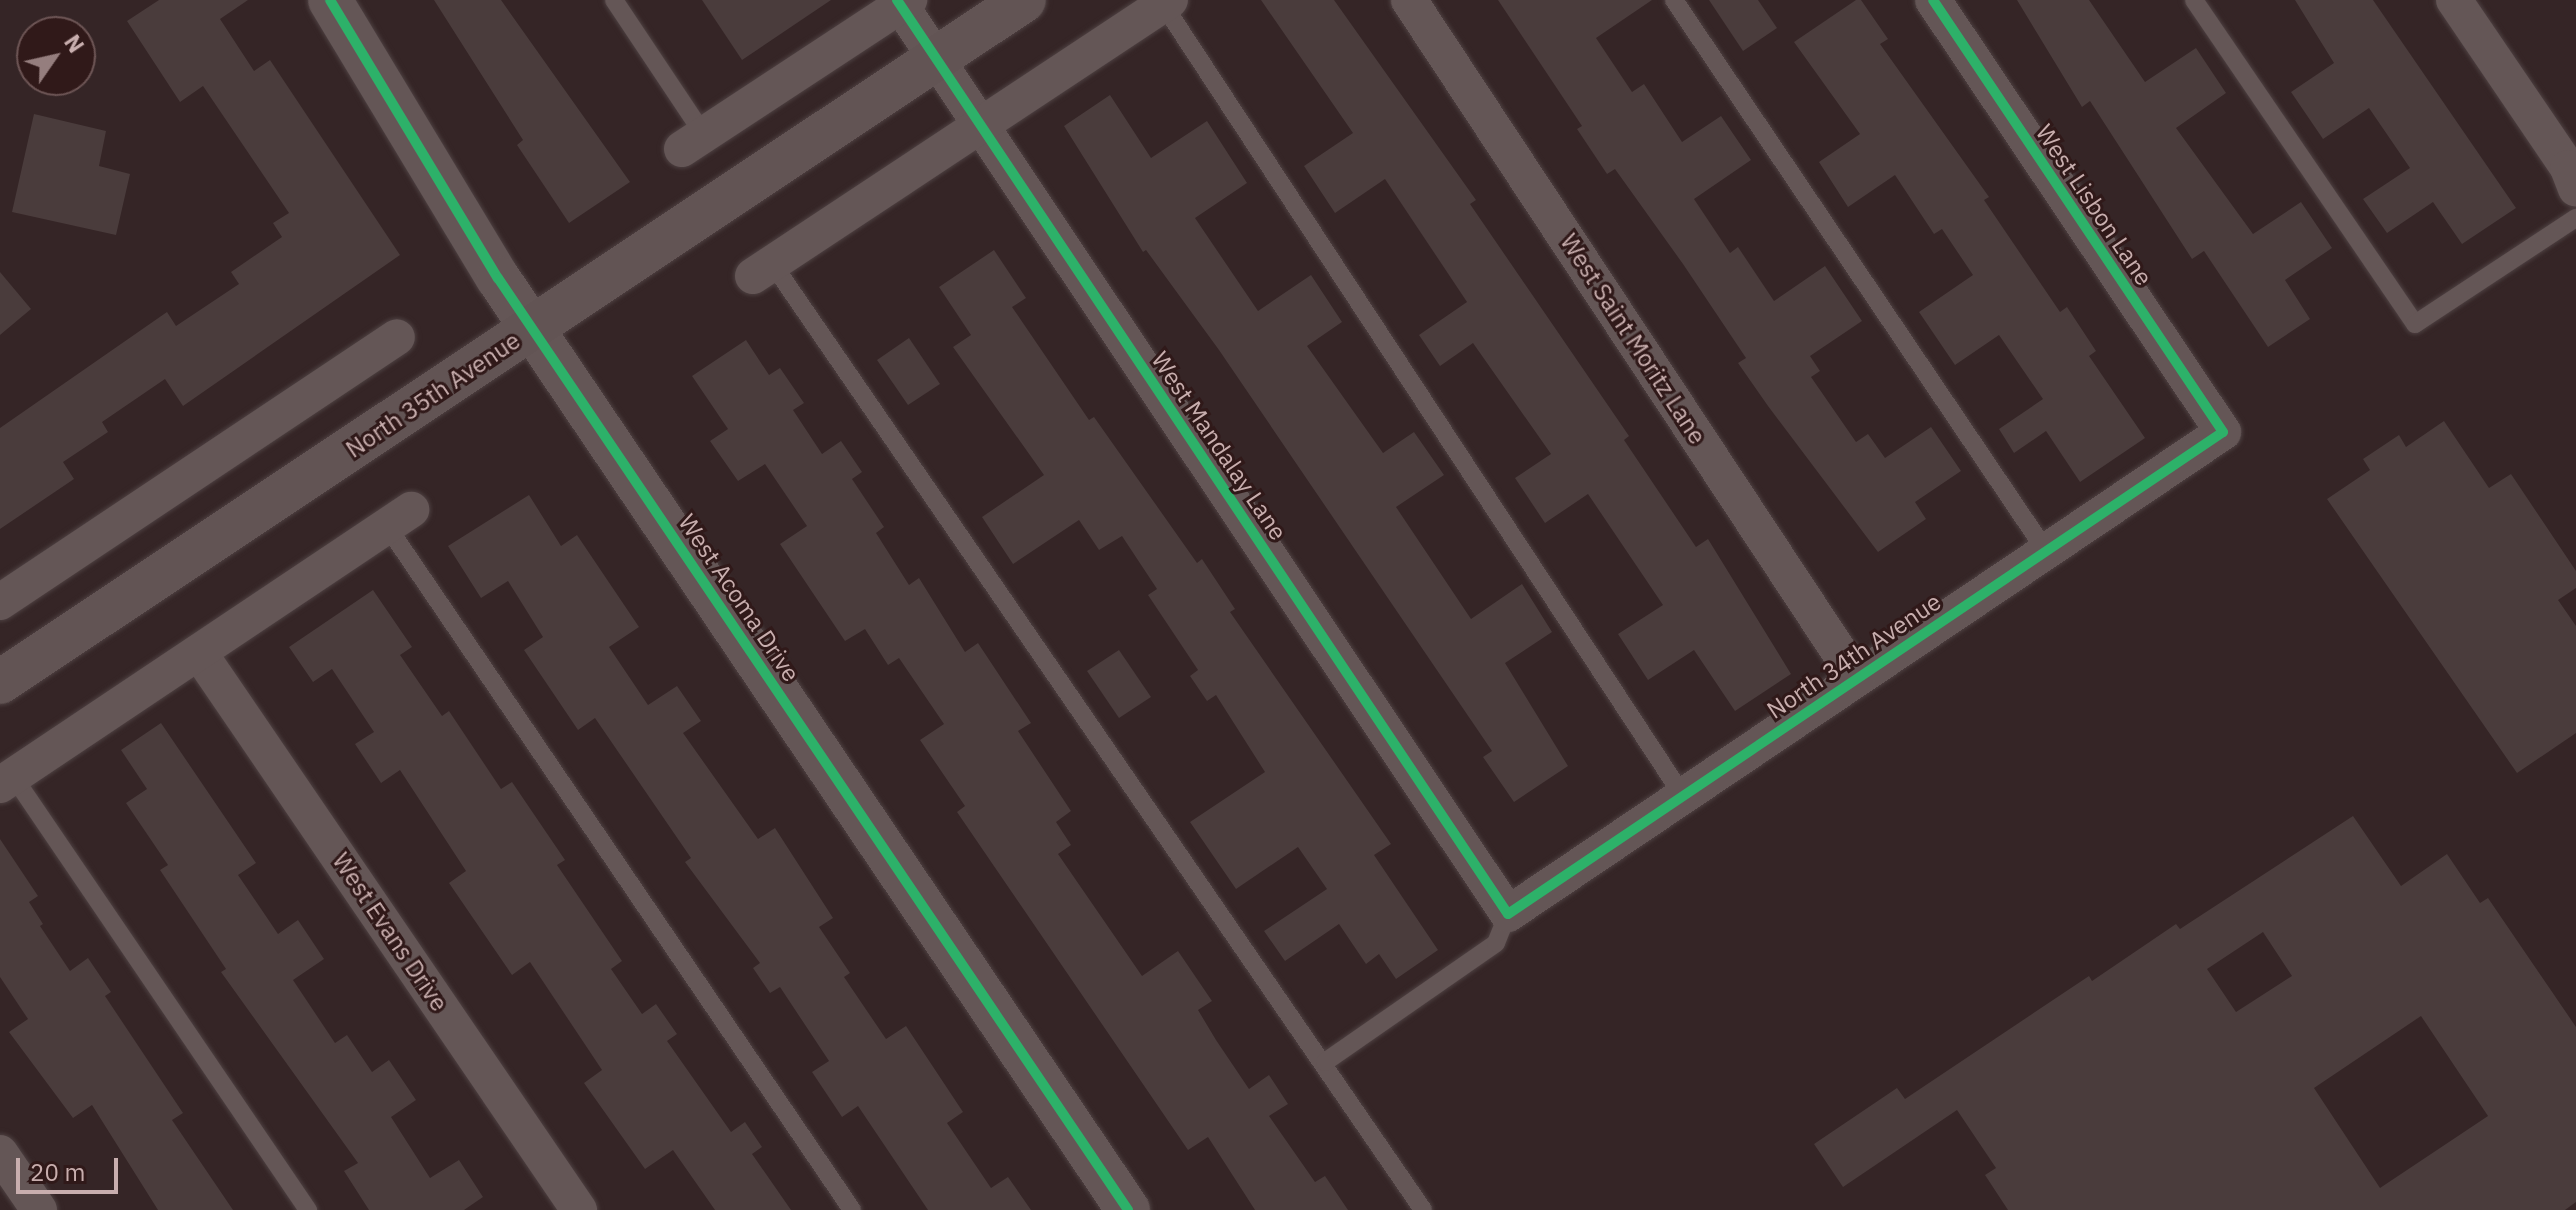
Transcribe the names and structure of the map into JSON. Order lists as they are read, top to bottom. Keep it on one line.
{"streets":{"main road":["North 35th Avenue"],"street":["West Lisbon Lane","West Saint Moritz Lane","West Mandalay Lane","West Acoma Drive","North 34th Avenue","West Evans Drive"]},"crossings":[["West Lisbon Lane","North 34th Avenue"],["West Saint Moritz Lane","North 34th Avenue"],["North 35th Avenue","West Mandalay Lane"],["North 35th Avenue","West Acoma Drive"],["West Mandalay Lane","North 34th Avenue"]],"scale_bar":"20 m","north":"top right"}
